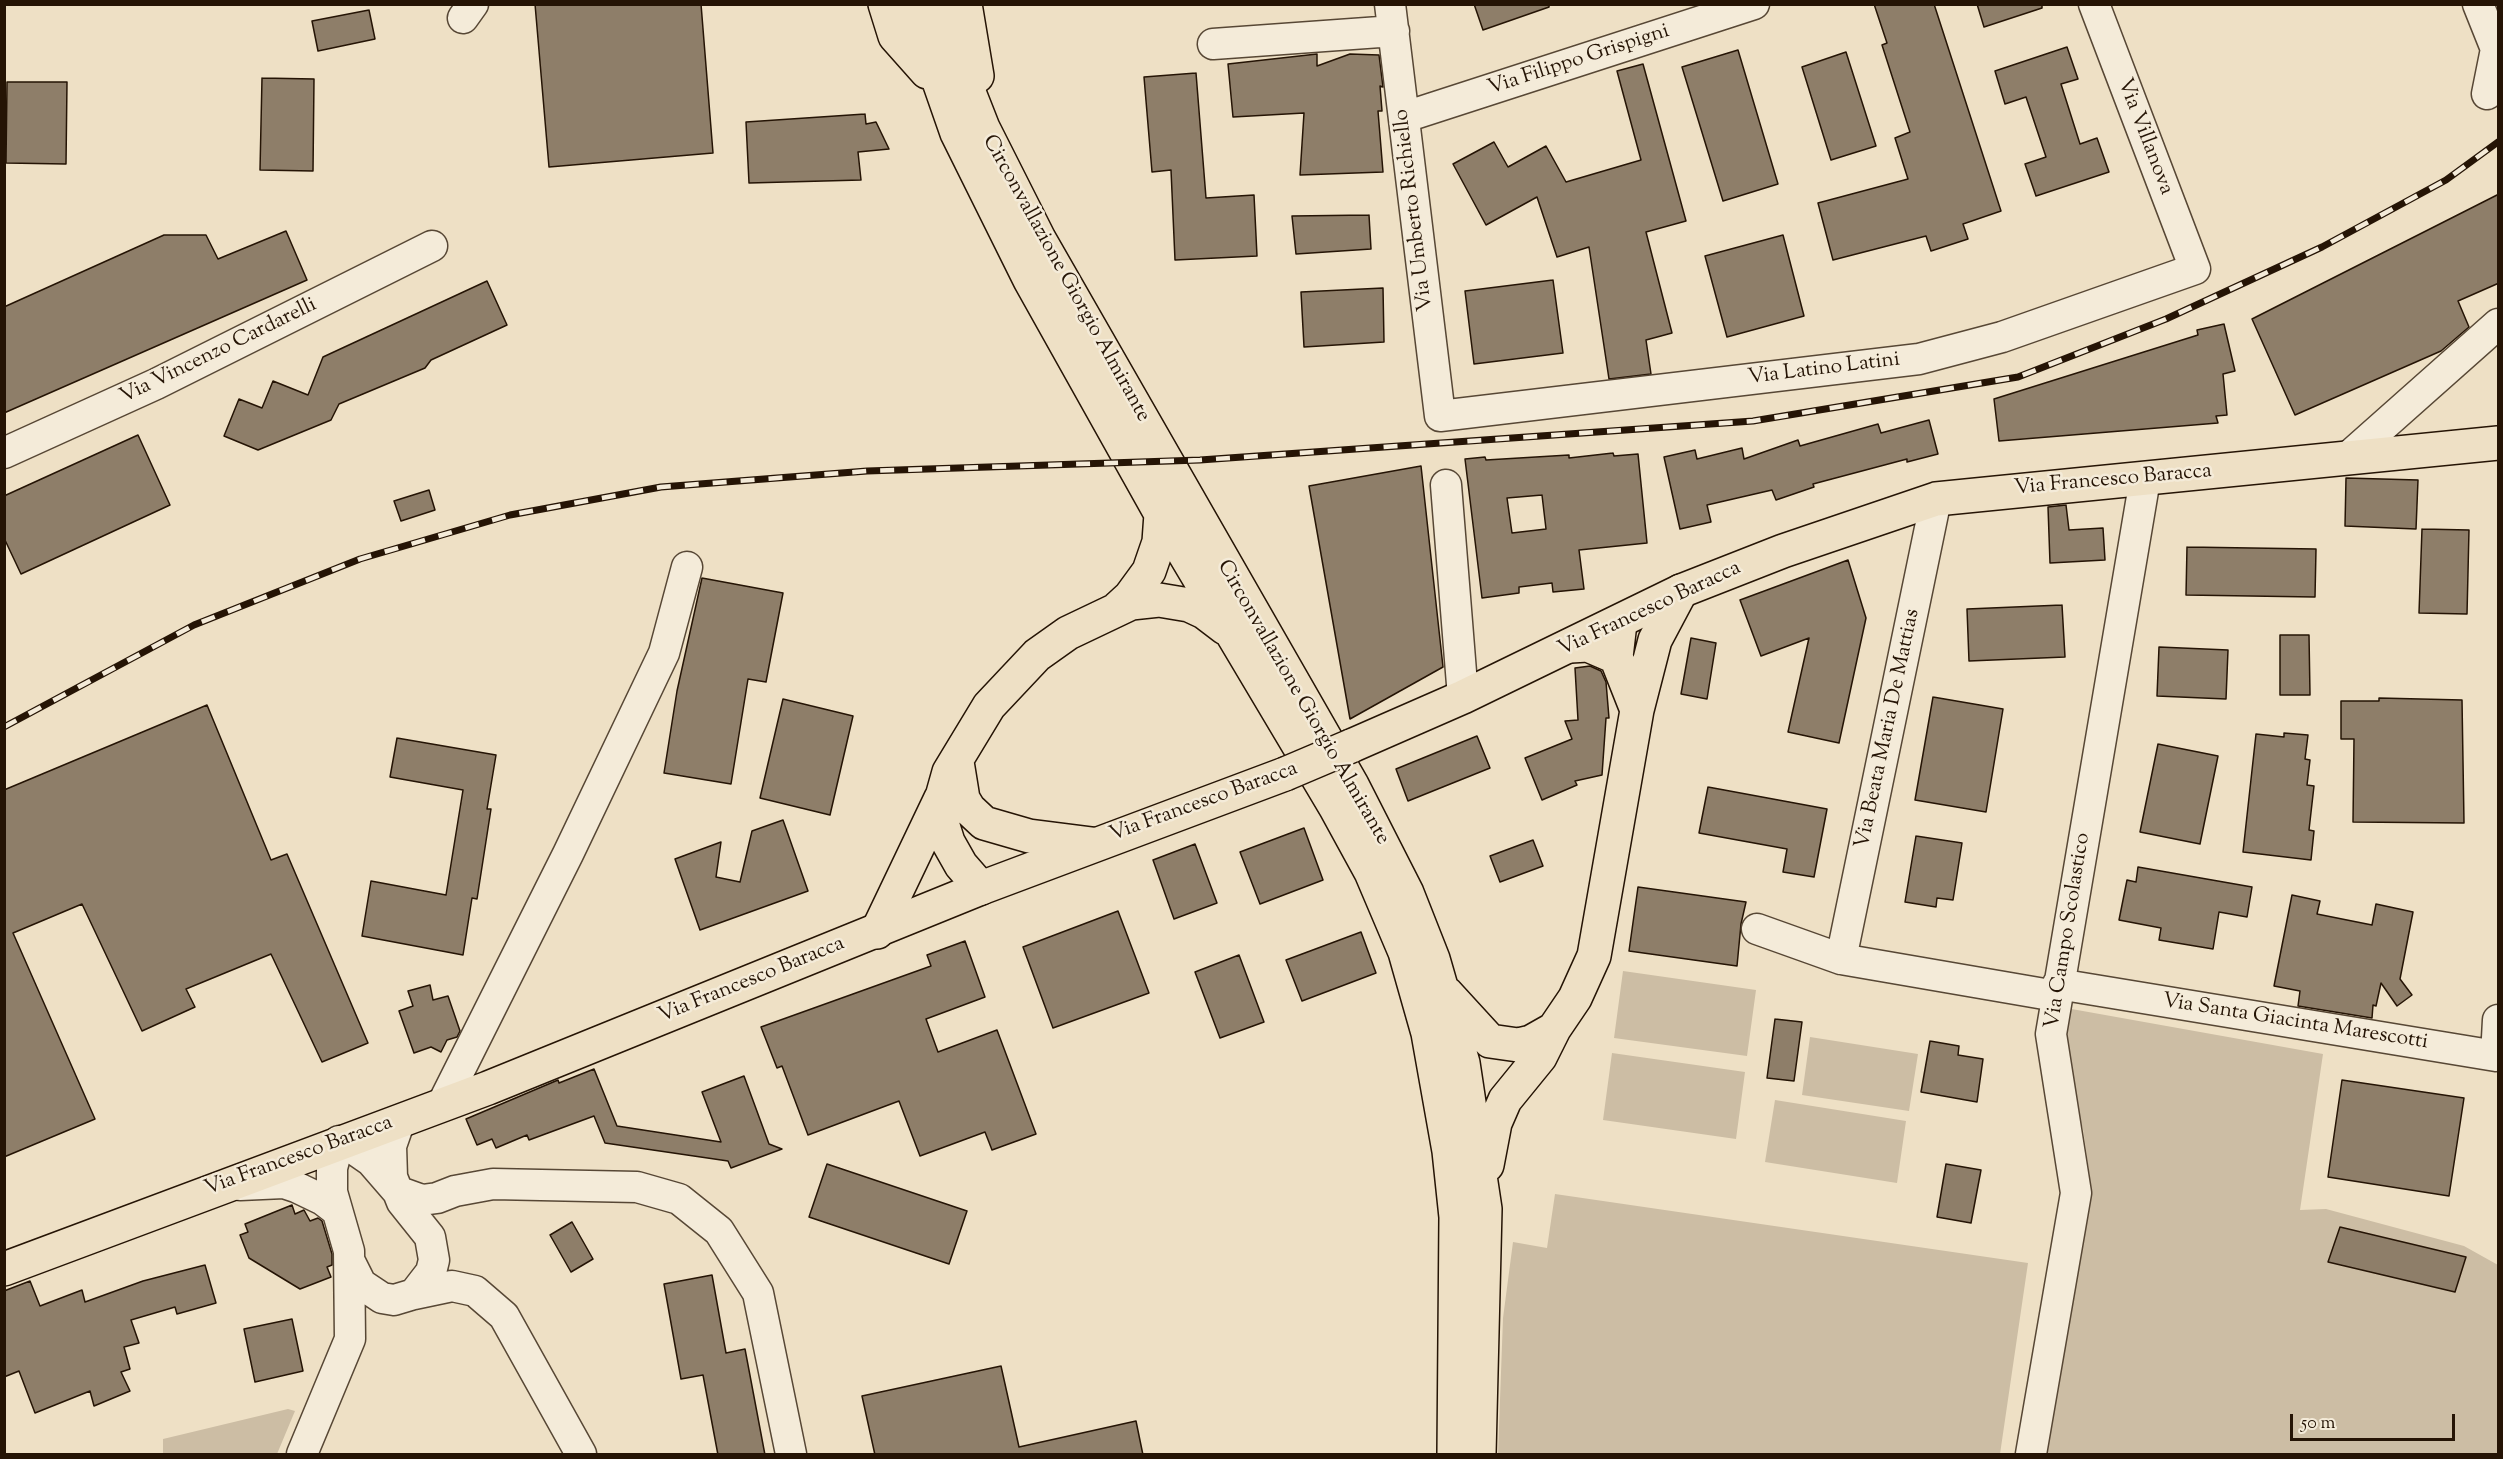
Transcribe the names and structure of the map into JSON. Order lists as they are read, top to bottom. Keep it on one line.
{"streets":{"main road":["Circonvallazione Giorgio Almirante","Via Francesco Baracca"],"street":["Via Filippo Grispigni","Via Villanova","Via Umberto Richiello","Via Vincenzo Cardarelli","Via Latino Latini","Via Beata Maria De Mattias","Via Campo Scolastico","Via Santa Giacinta Marescotti"]},"crossings":[["Via Filippo Grispigni","Via Umberto Richiello"],["Via Villanova","Via Latino Latini"],["Via Umberto Richiello","Via Latino Latini"],["Via Francesco Baracca","Via Beata Maria De Mattias"],["Via Francesco Baracca","Via Campo Scolastico"],["Via Campo Scolastico","Via Santa Giacinta Marescotti"]],"scale_bar":"50 m"}
